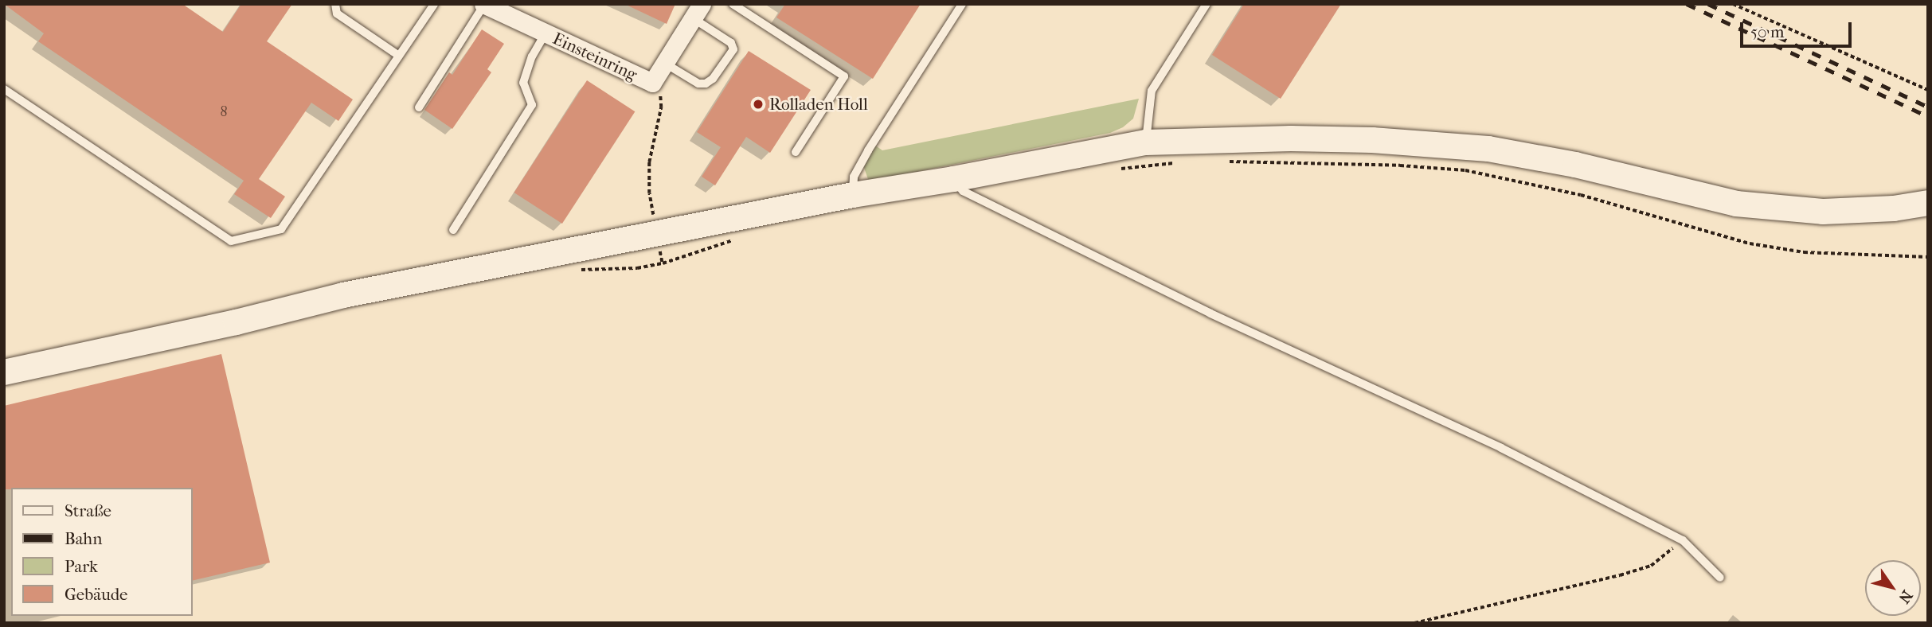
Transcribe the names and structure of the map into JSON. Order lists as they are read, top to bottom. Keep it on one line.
{"streets":{"street":["Einsteinring"]},"places":["Rolladen Holl"],"house_numbers":["8"],"legend":["Straße","Bahn","Park","Gebäude"],"scale_bar":"50 m","north":"bottom right"}
